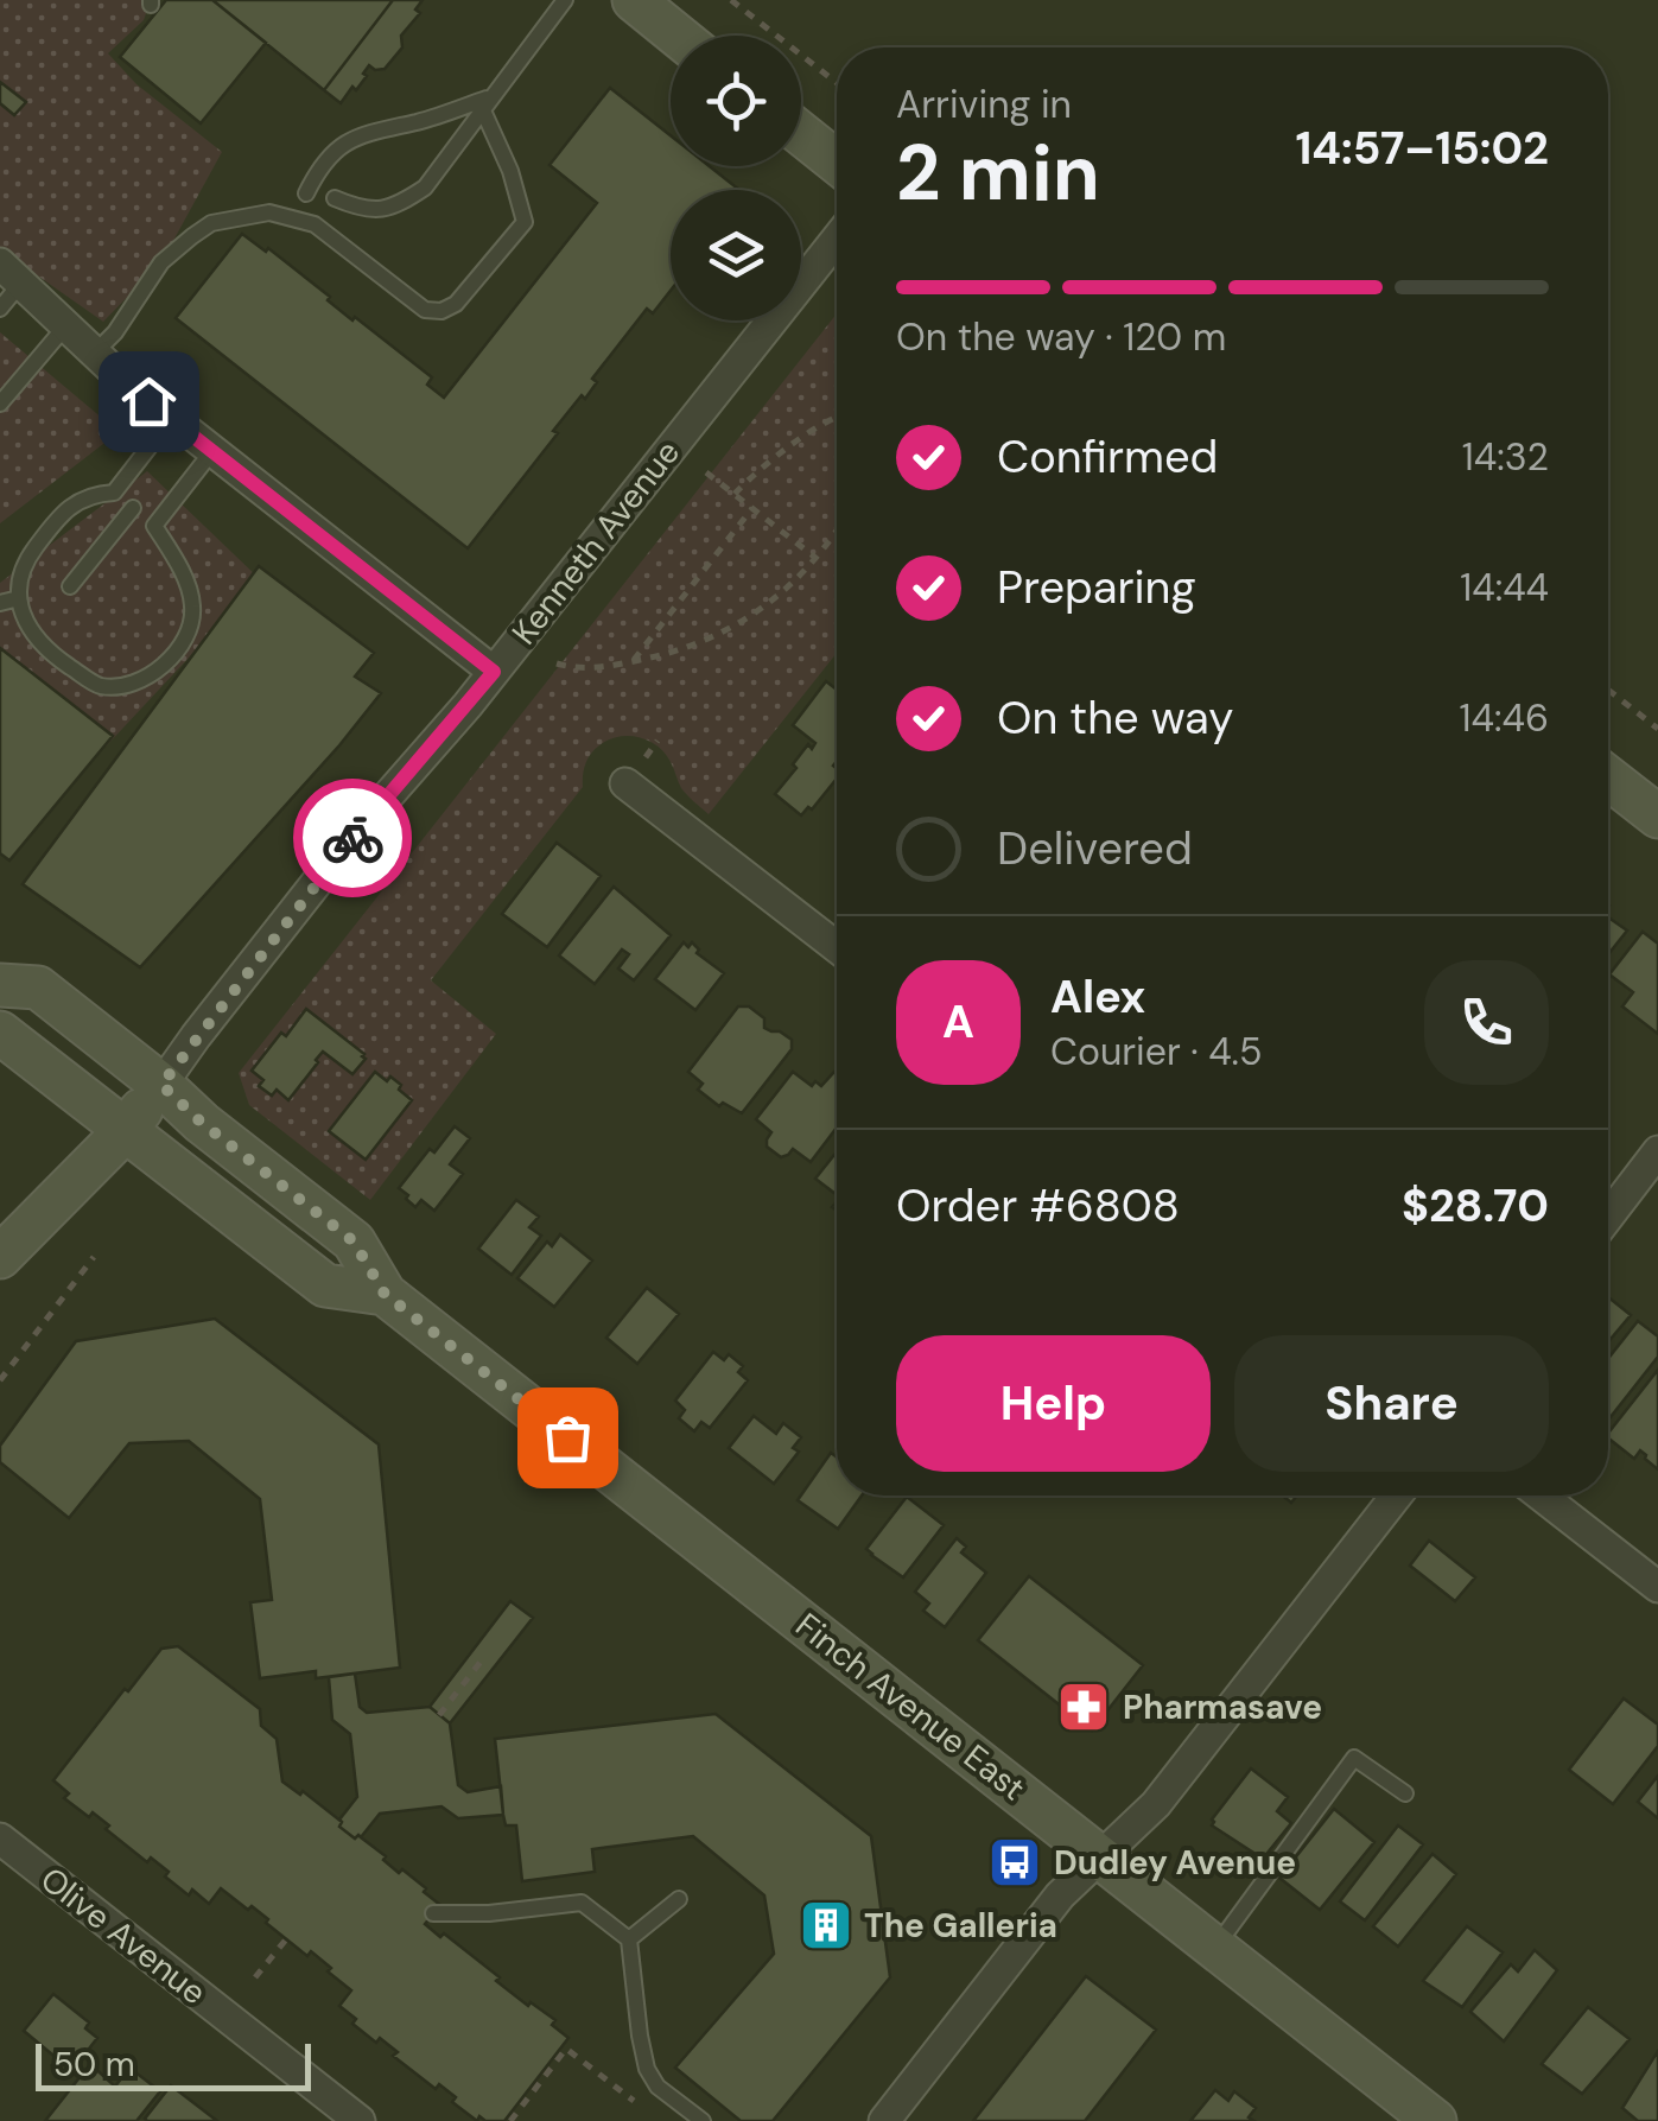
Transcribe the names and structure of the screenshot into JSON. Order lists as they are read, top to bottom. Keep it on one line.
{"streets":{"main road":["Finch Avenue East"],"street":["Kenneth Avenue","Olive Avenue"]},"crossings":[["Kenneth Avenue","Finch Avenue East"]],"places":{"pharmacy":["Pharmasave"],"bus stop":["Dudley Avenue"],"building":["The Galleria"]},"scale_bar":"50 m","page":{"heading":["2 min","Arriving in","14:57–15:02"],"panel":["Alex","Courier · 4.5","Order #6808","$28.70"],"bar":"On the way · 120 m","list":[["Confirmed","14:32"],["Preparing","14:44"],["On the way","14:46"],"Delivered"],"round":"A","buttons":["Help","Share"],"scale":"50 m"}}
